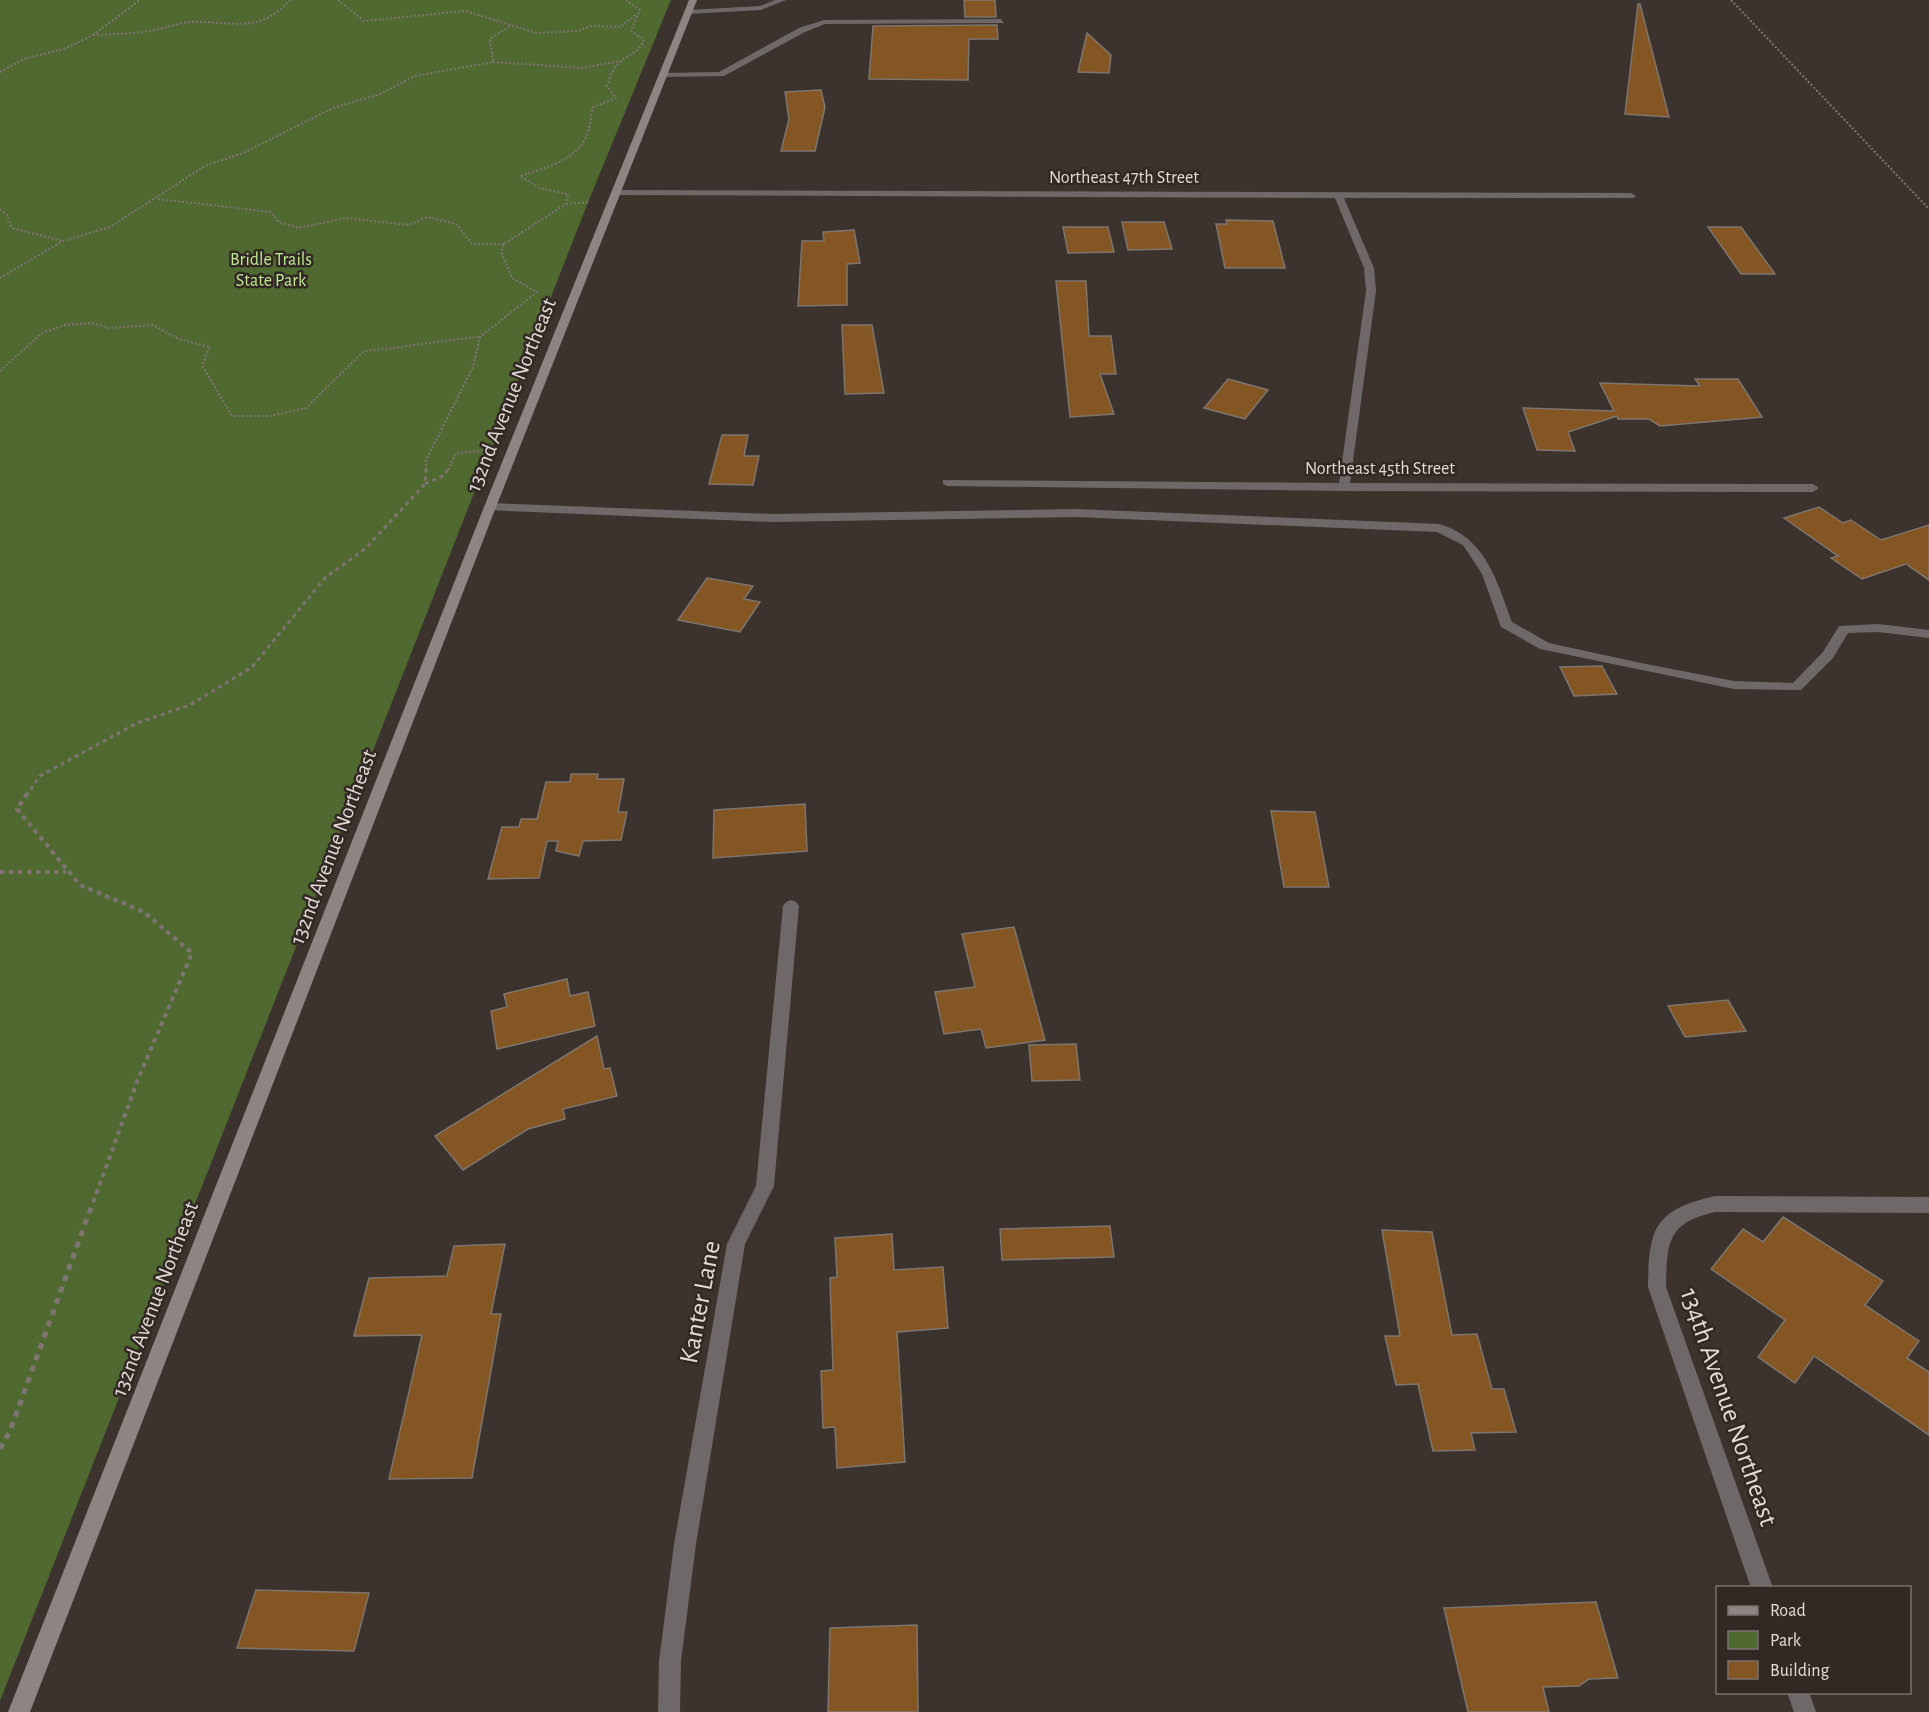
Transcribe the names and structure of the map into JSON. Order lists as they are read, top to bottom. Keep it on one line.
{"streets":{"street":["Northeast 47th Street","132nd Avenue Northeast","Northeast 45th Street","Kanter Lane","134th Avenue Northeast"]},"crossings":[["Northeast 47th Street","132nd Avenue Northeast"]],"parks":["Bridle Trails State Park"],"legend":["Road","Park","Building"]}
